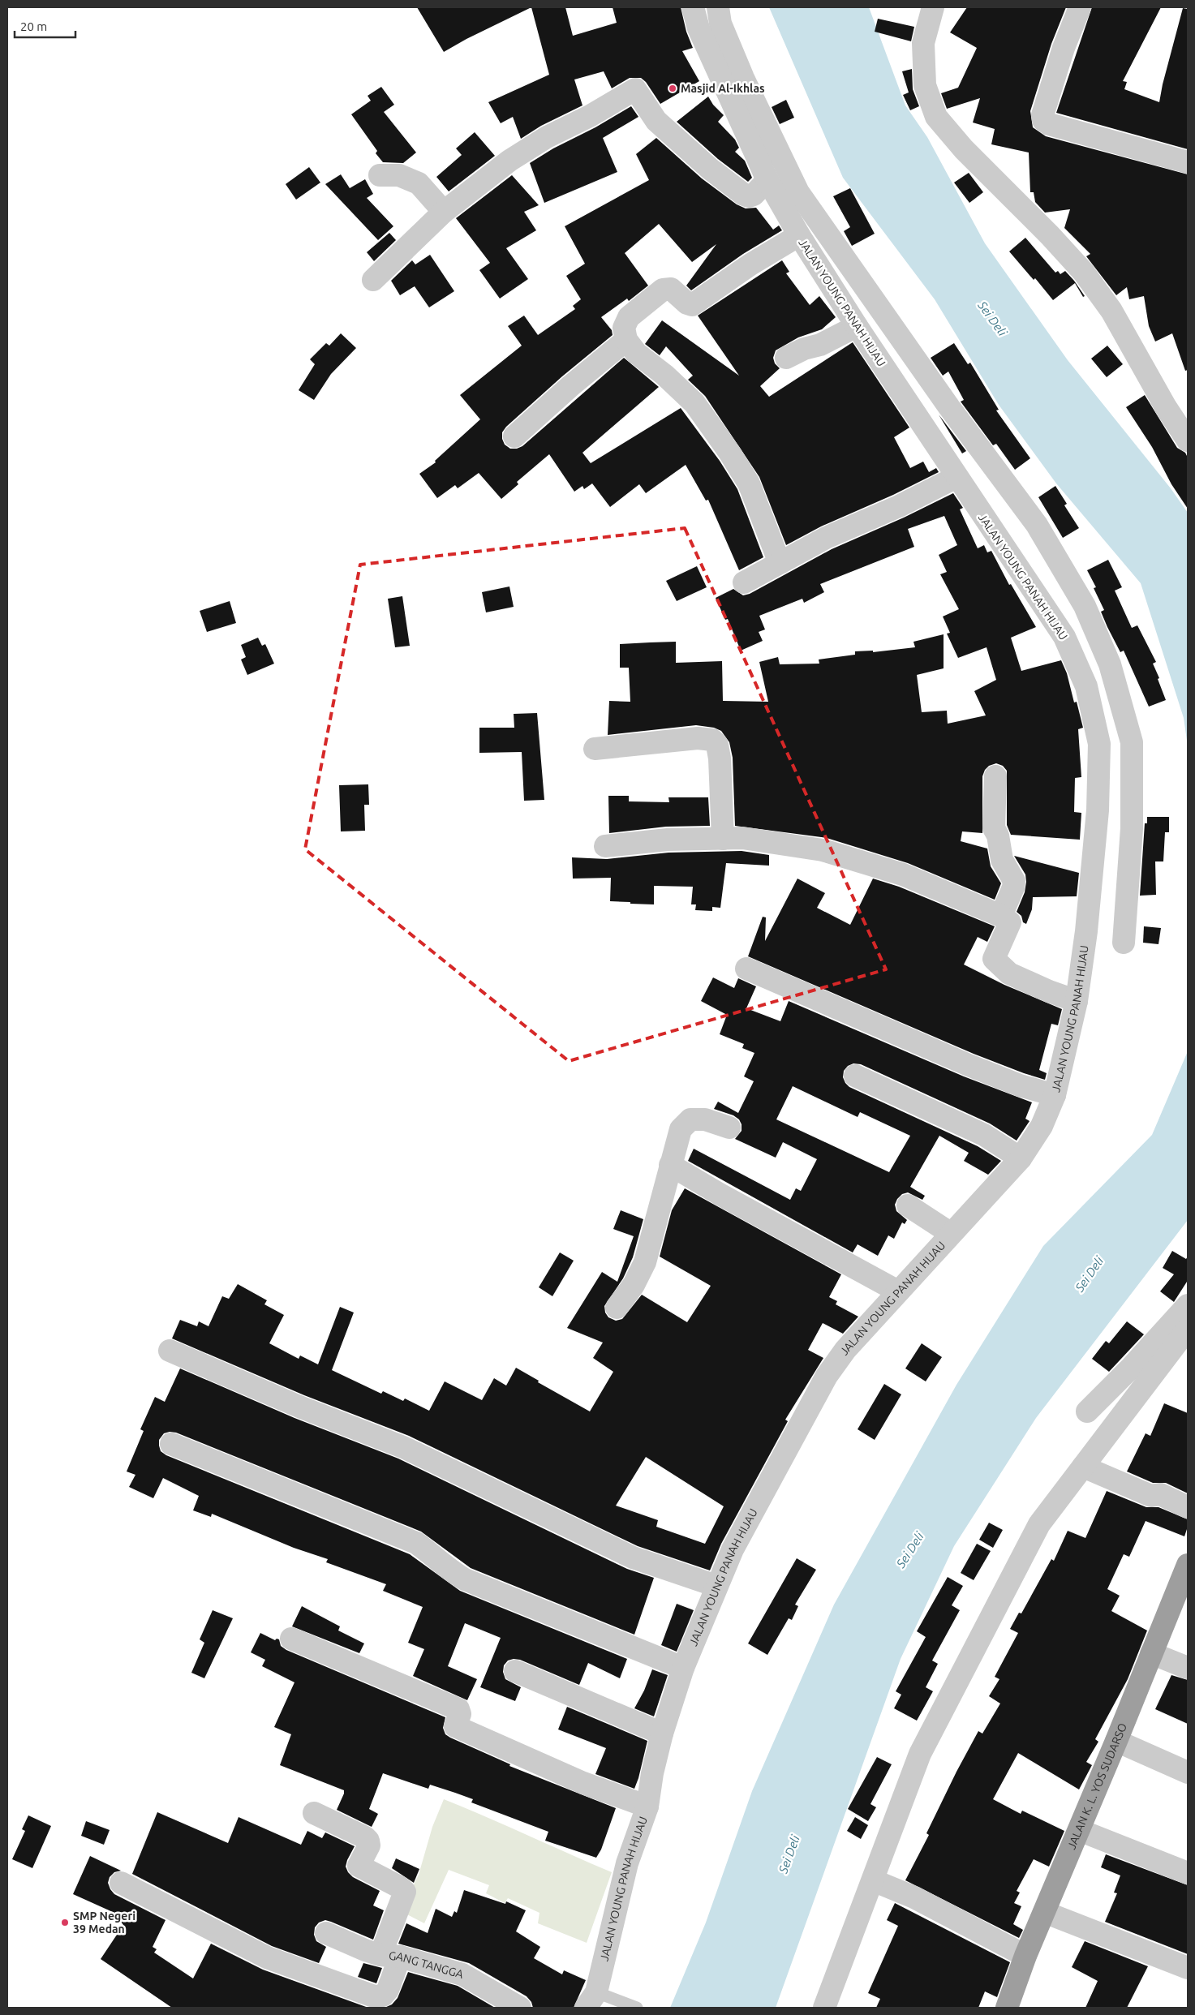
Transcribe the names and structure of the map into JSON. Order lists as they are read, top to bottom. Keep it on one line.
{"streets":{"highway":["JALAN K. L. YOS SUDARSO"],"street":["JALAN YOUNG PANAH HIJAU","GANG TANGGA"]},"water":["Sei Deli"],"places":["Masjid Al-Ikhlas","SMP Negeri 39 Medan"],"scale_bar":"20 m"}
